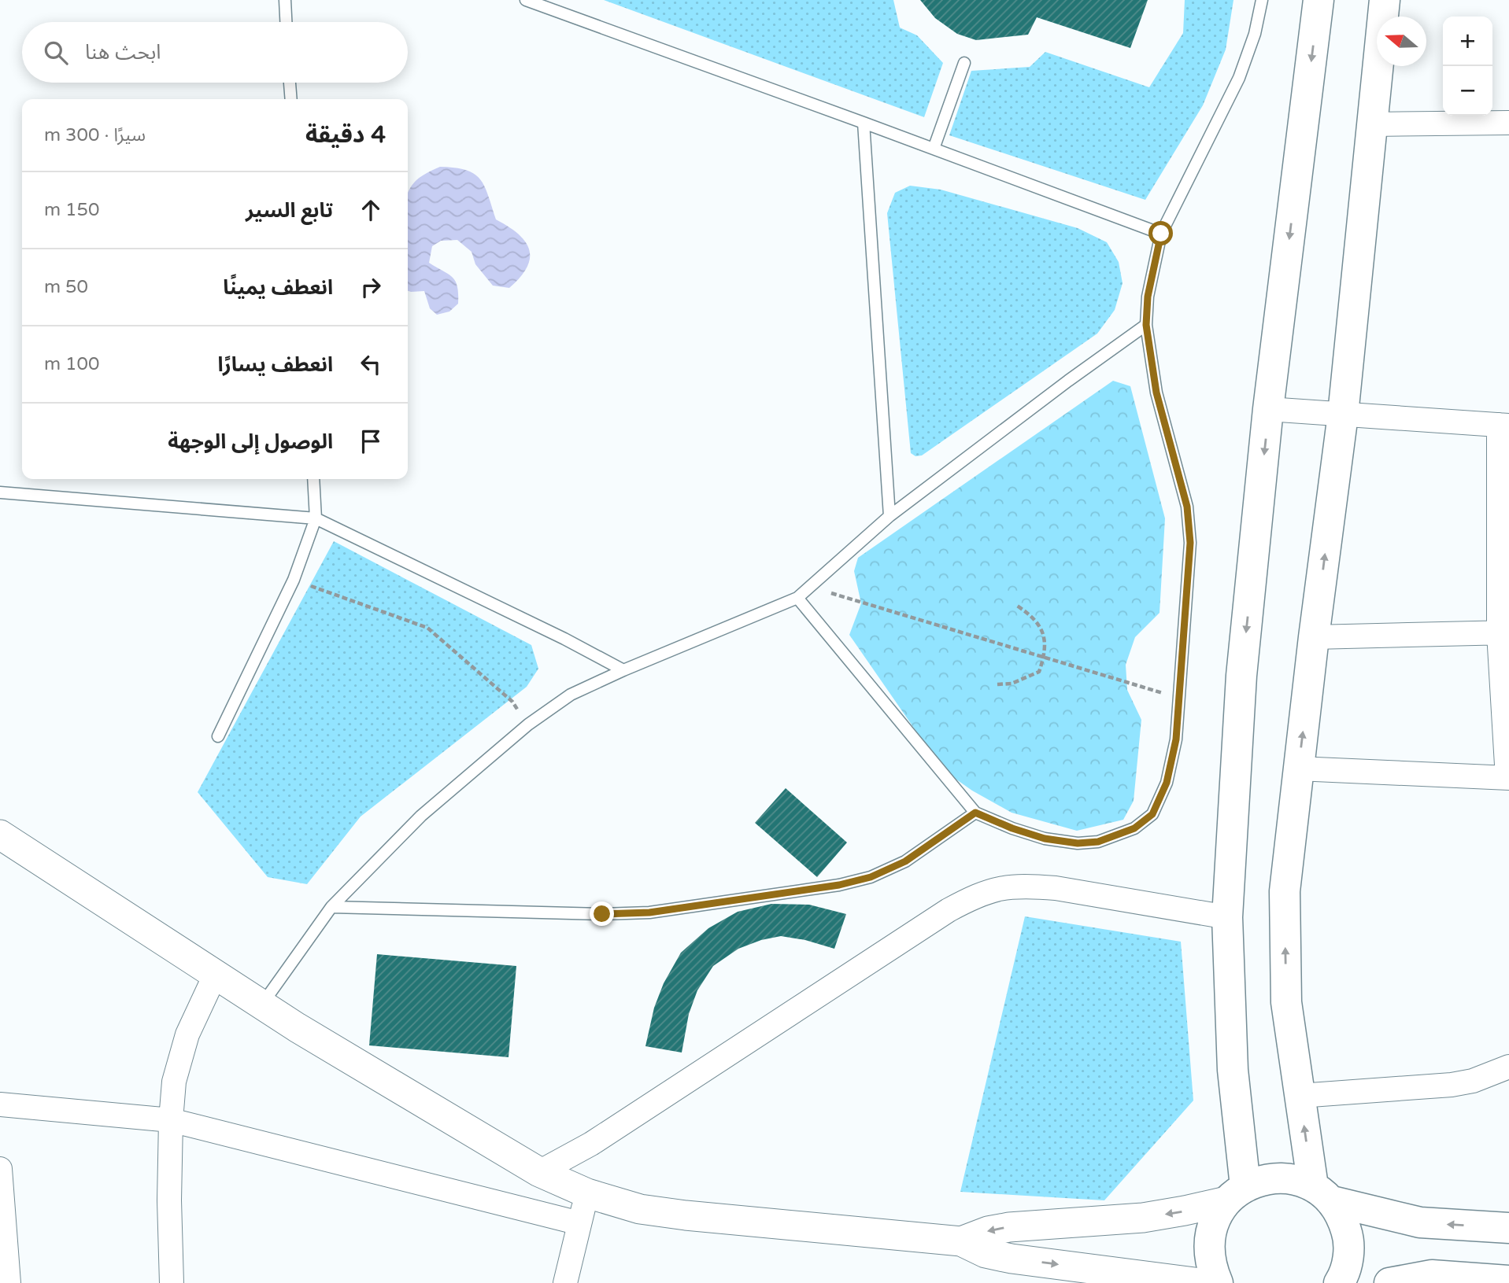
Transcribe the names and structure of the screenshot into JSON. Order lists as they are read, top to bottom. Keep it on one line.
{"north":"left","page":{"map_buttons":["+","−"],"search":"ابحث هنا","heading":["4 دقيقة","سيرًا · 300 m"],"list":[["تابع السير","150 m"],["انعطف يمينًا","50 m"],["انعطف يسارًا","100 m"],"الوصول إلى الوجهة"]}}
